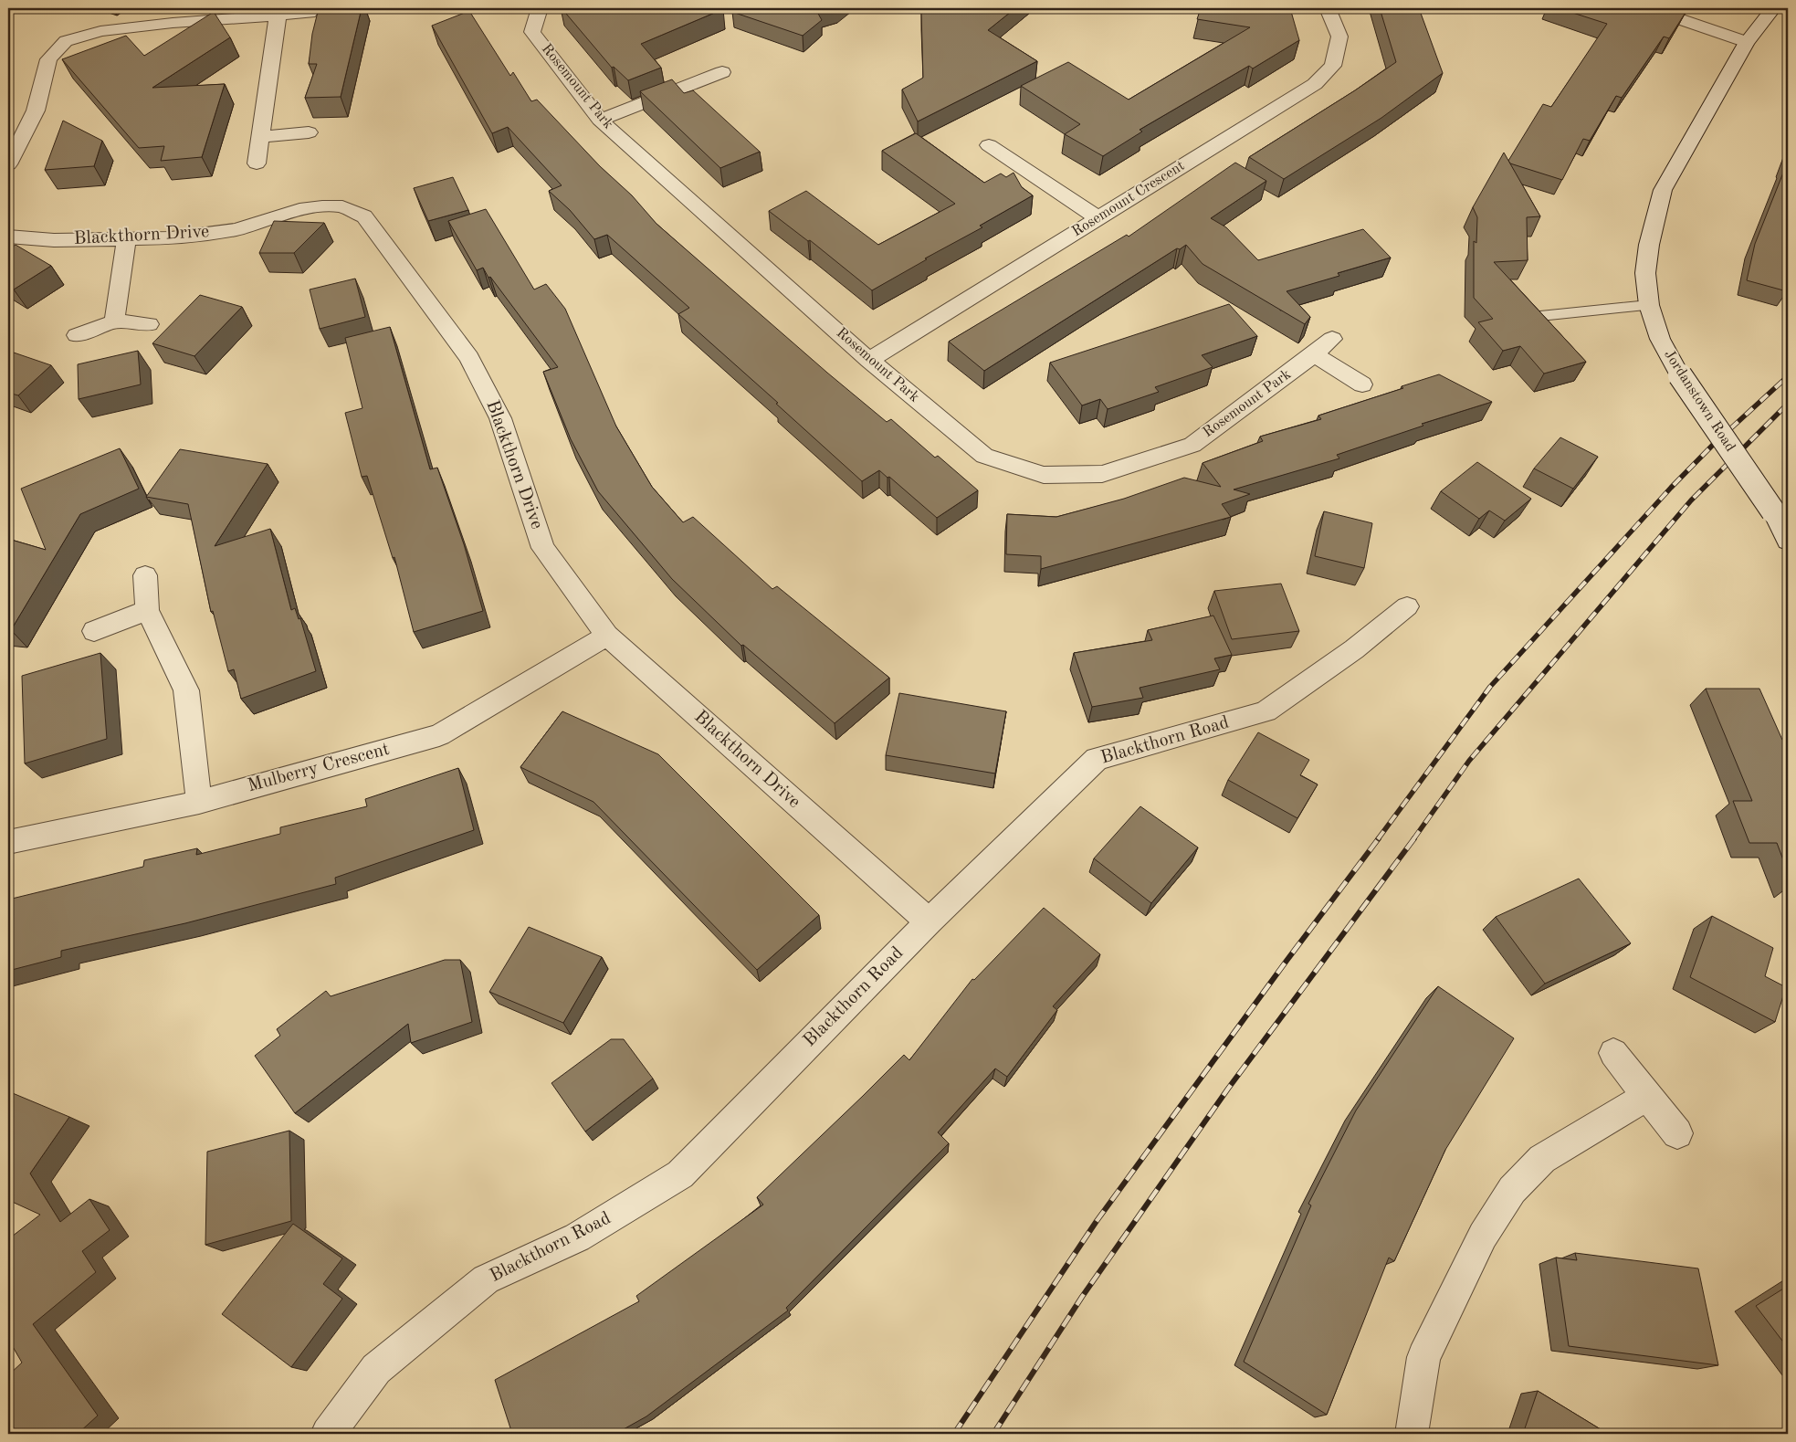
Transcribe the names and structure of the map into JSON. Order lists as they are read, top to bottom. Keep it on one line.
{"streets":{"street":["Rosemount Park","Rosemount Crescent","Blackthorn Drive","Jordanstown Road","Blackthorn Road","Mulberry Crescent"]},"crossings":[["Rosemount Park","Rosemount Crescent"],["Blackthorn Drive","Blackthorn Road"],["Blackthorn Drive","Mulberry Crescent"]]}
